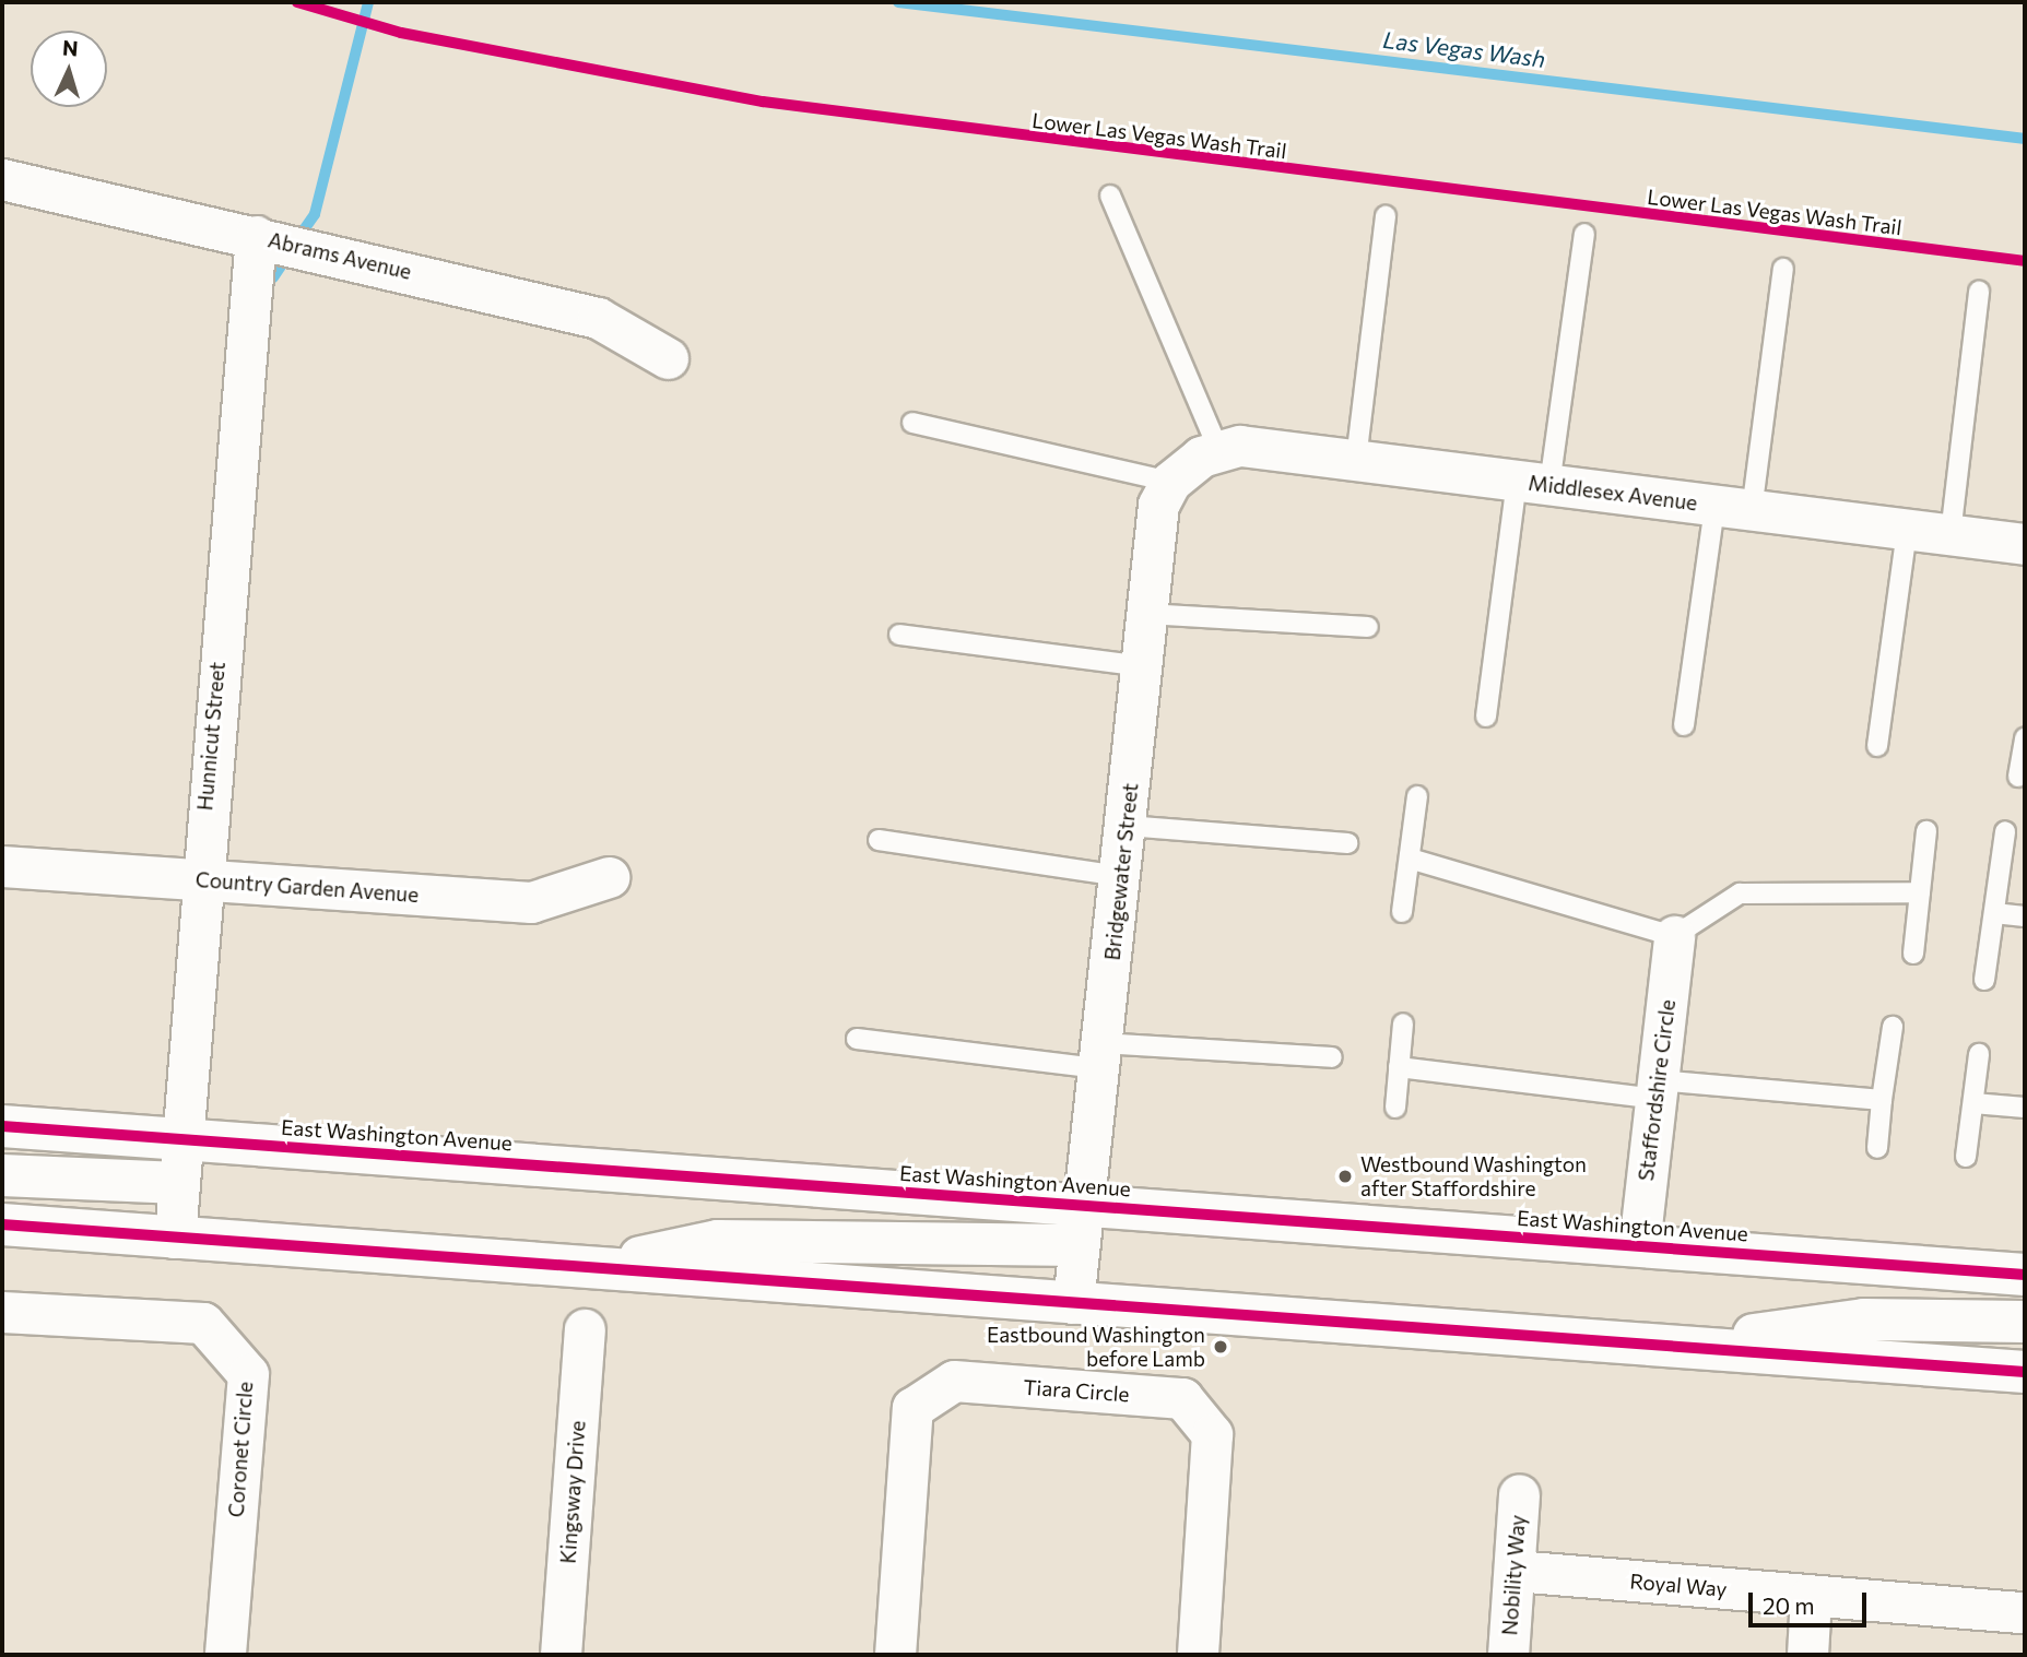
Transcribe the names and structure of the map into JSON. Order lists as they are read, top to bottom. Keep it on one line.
{"streets":{"main road":["East Washington Avenue"],"street":["Abrams Avenue","Middlesex Avenue","Hunnicut Street","Bridgewater Street","Country Garden Avenue","Staffordshire Circle","Tiara Circle","Coronet Circle","Kingsway Drive","Nobility Way","Royal Way"],"cycle path":["Lower Las Vegas Wash Trail"]},"crossings":[["Abrams Avenue","Hunnicut Street"],["Middlesex Avenue","Bridgewater Street"],["Hunnicut Street","Country Garden Avenue"],["Hunnicut Street","East Washington Avenue"],["Bridgewater Street","East Washington Avenue"],["Staffordshire Circle","East Washington Avenue"],["Nobility Way","Royal Way"]],"water":["Las Vegas Wash"],"places":["Westbound Washington after Staffordshire","Eastbound Washington before Lamb"],"scale_bar":"20 m","north":"top"}
